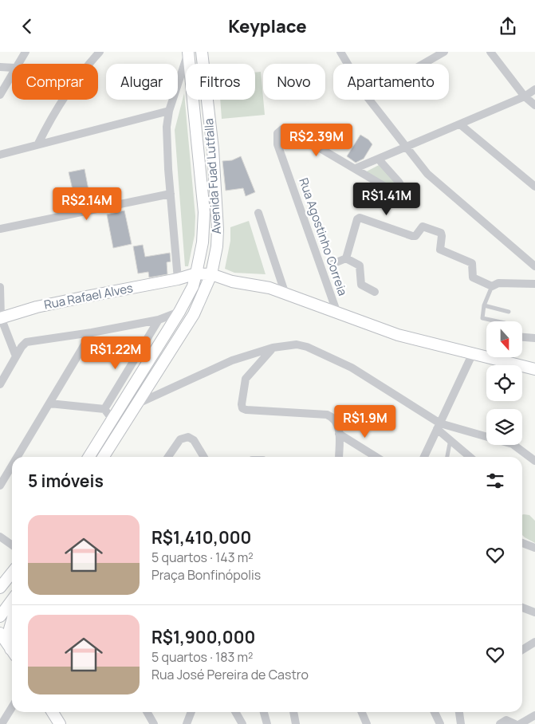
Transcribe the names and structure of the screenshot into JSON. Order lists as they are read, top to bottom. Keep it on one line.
{"streets":{"main road":["Avenida Fuad Lutfalla","Rua Rafael Alves"],"street":["Rua Agostinho Correia"]},"crossings":[["Avenida Fuad Lutfalla","Rua Rafael Alves"],["Rua Agostinho Correia","Rua Rafael Alves"]],"north":"bottom","page":{"header":"Keyplace","chip":["Comprar","Alugar","Filtros","Novo","Apartamento"],"price":["R$2.39M","R$1.41M","R$2.14M","R$1.22M","R$1.9M"],"heading":"5 imóveis","list":[{"name":"R$1,410,000","note":"5 quartos · 143 m² · Praça Bonfinópolis"},{"name":"R$1,900,000","note":"5 quartos · 183 m² · Rua José Pereira de Castro"}]}}
